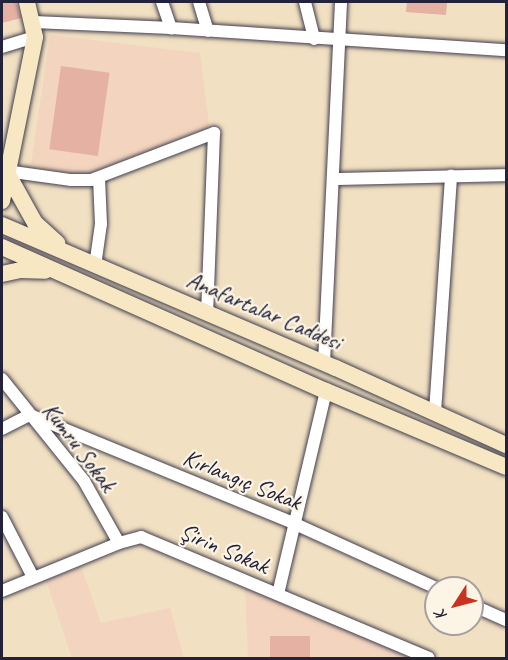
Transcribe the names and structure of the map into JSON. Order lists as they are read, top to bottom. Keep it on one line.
{"streets":{"main road":["Anafartalar Caddesi"],"street":["Kumru Sokak","Kırlangıç Sokak","Şirin Sokak"]},"crossings":[["Kumru Sokak","Kırlangıç Sokak"],["Kumru Sokak","Şirin Sokak"]],"north":"bottom left"}
